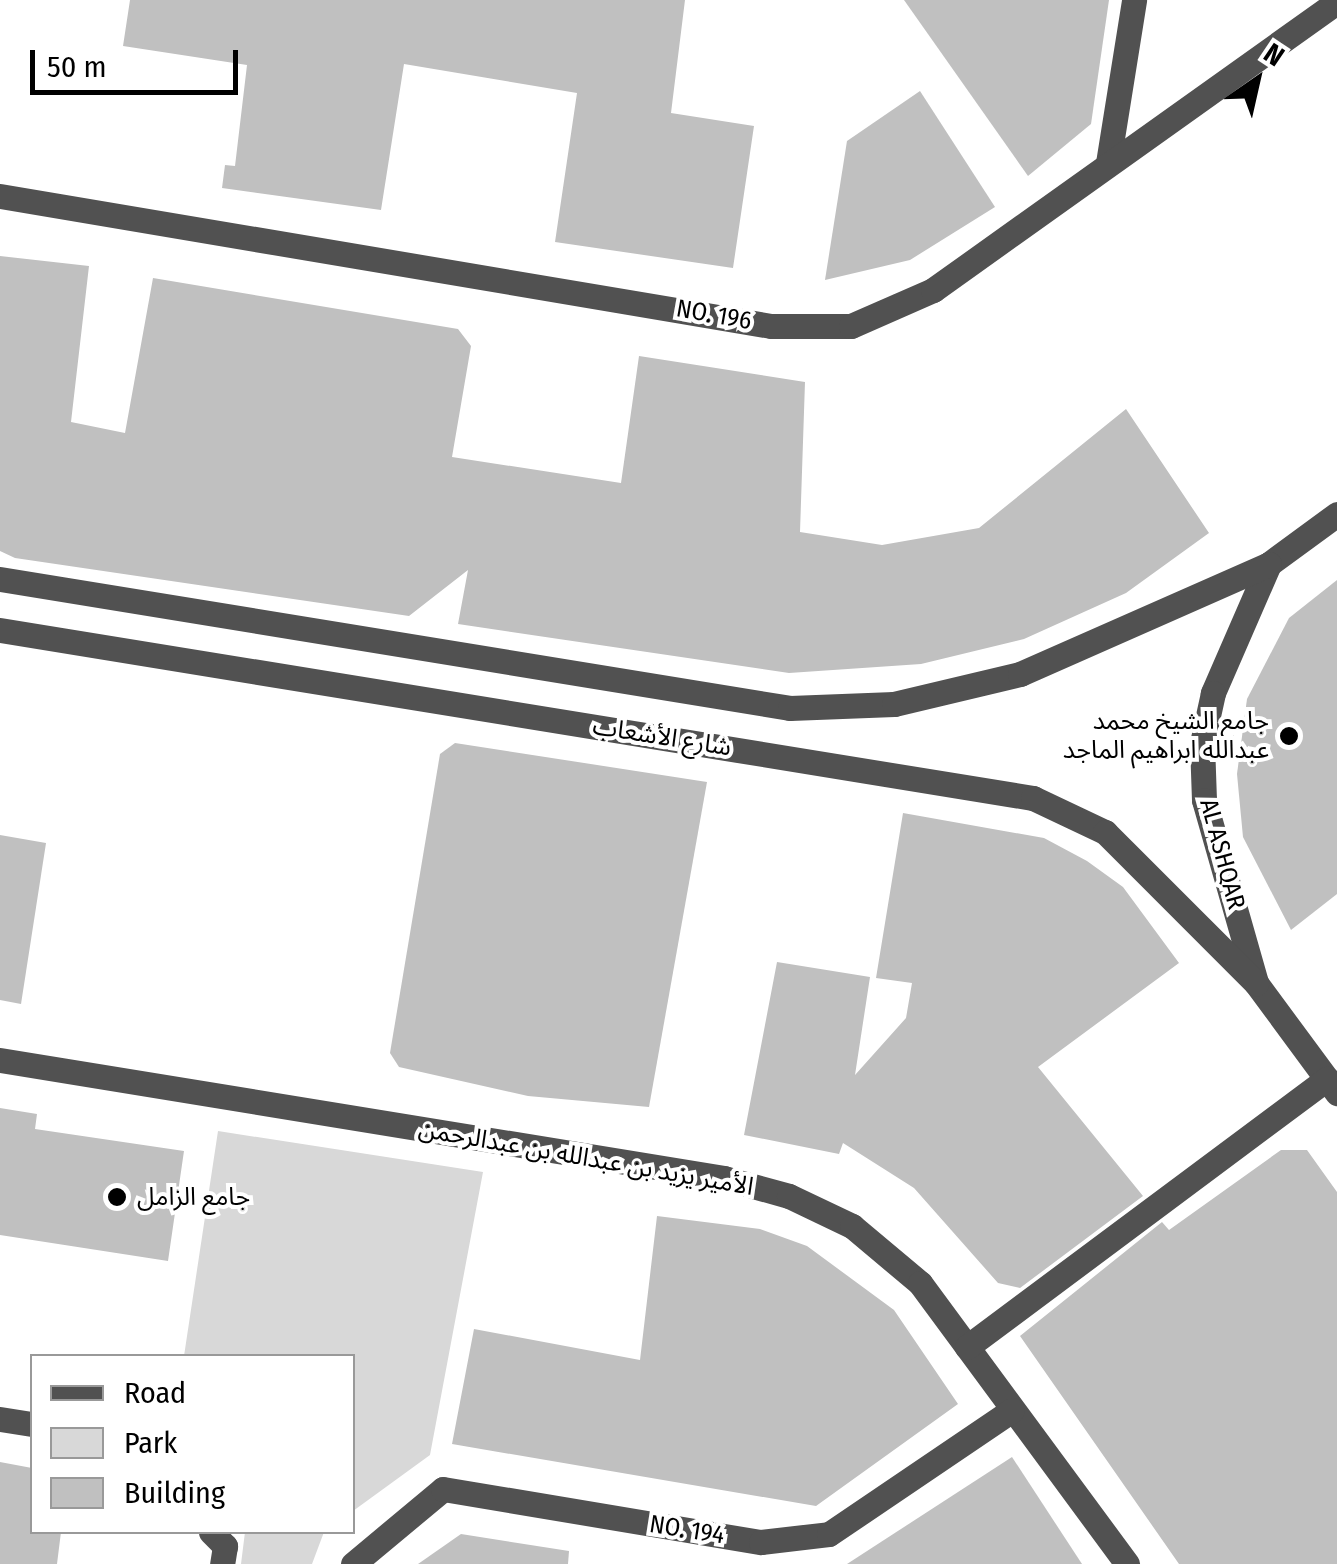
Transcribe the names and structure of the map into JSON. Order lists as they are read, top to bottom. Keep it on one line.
{"streets":{"street":["NO. 196","شارع الأشعاب","AL ASHQAR","الأمير يزيد بن عبدالله بن عبدالرحمن","NO. 194"]},"crossings":[["شارع الأشعاب","AL ASHQAR"],["الأمير يزيد بن عبدالله بن عبدالرحمن","NO. 194"]],"places":["جامع الشيخ محمد عبدالله ابراهيم الماجد","جامع الزامل"],"legend":["Road","Park","Building"],"scale_bar":"50 m","north":"top right"}
